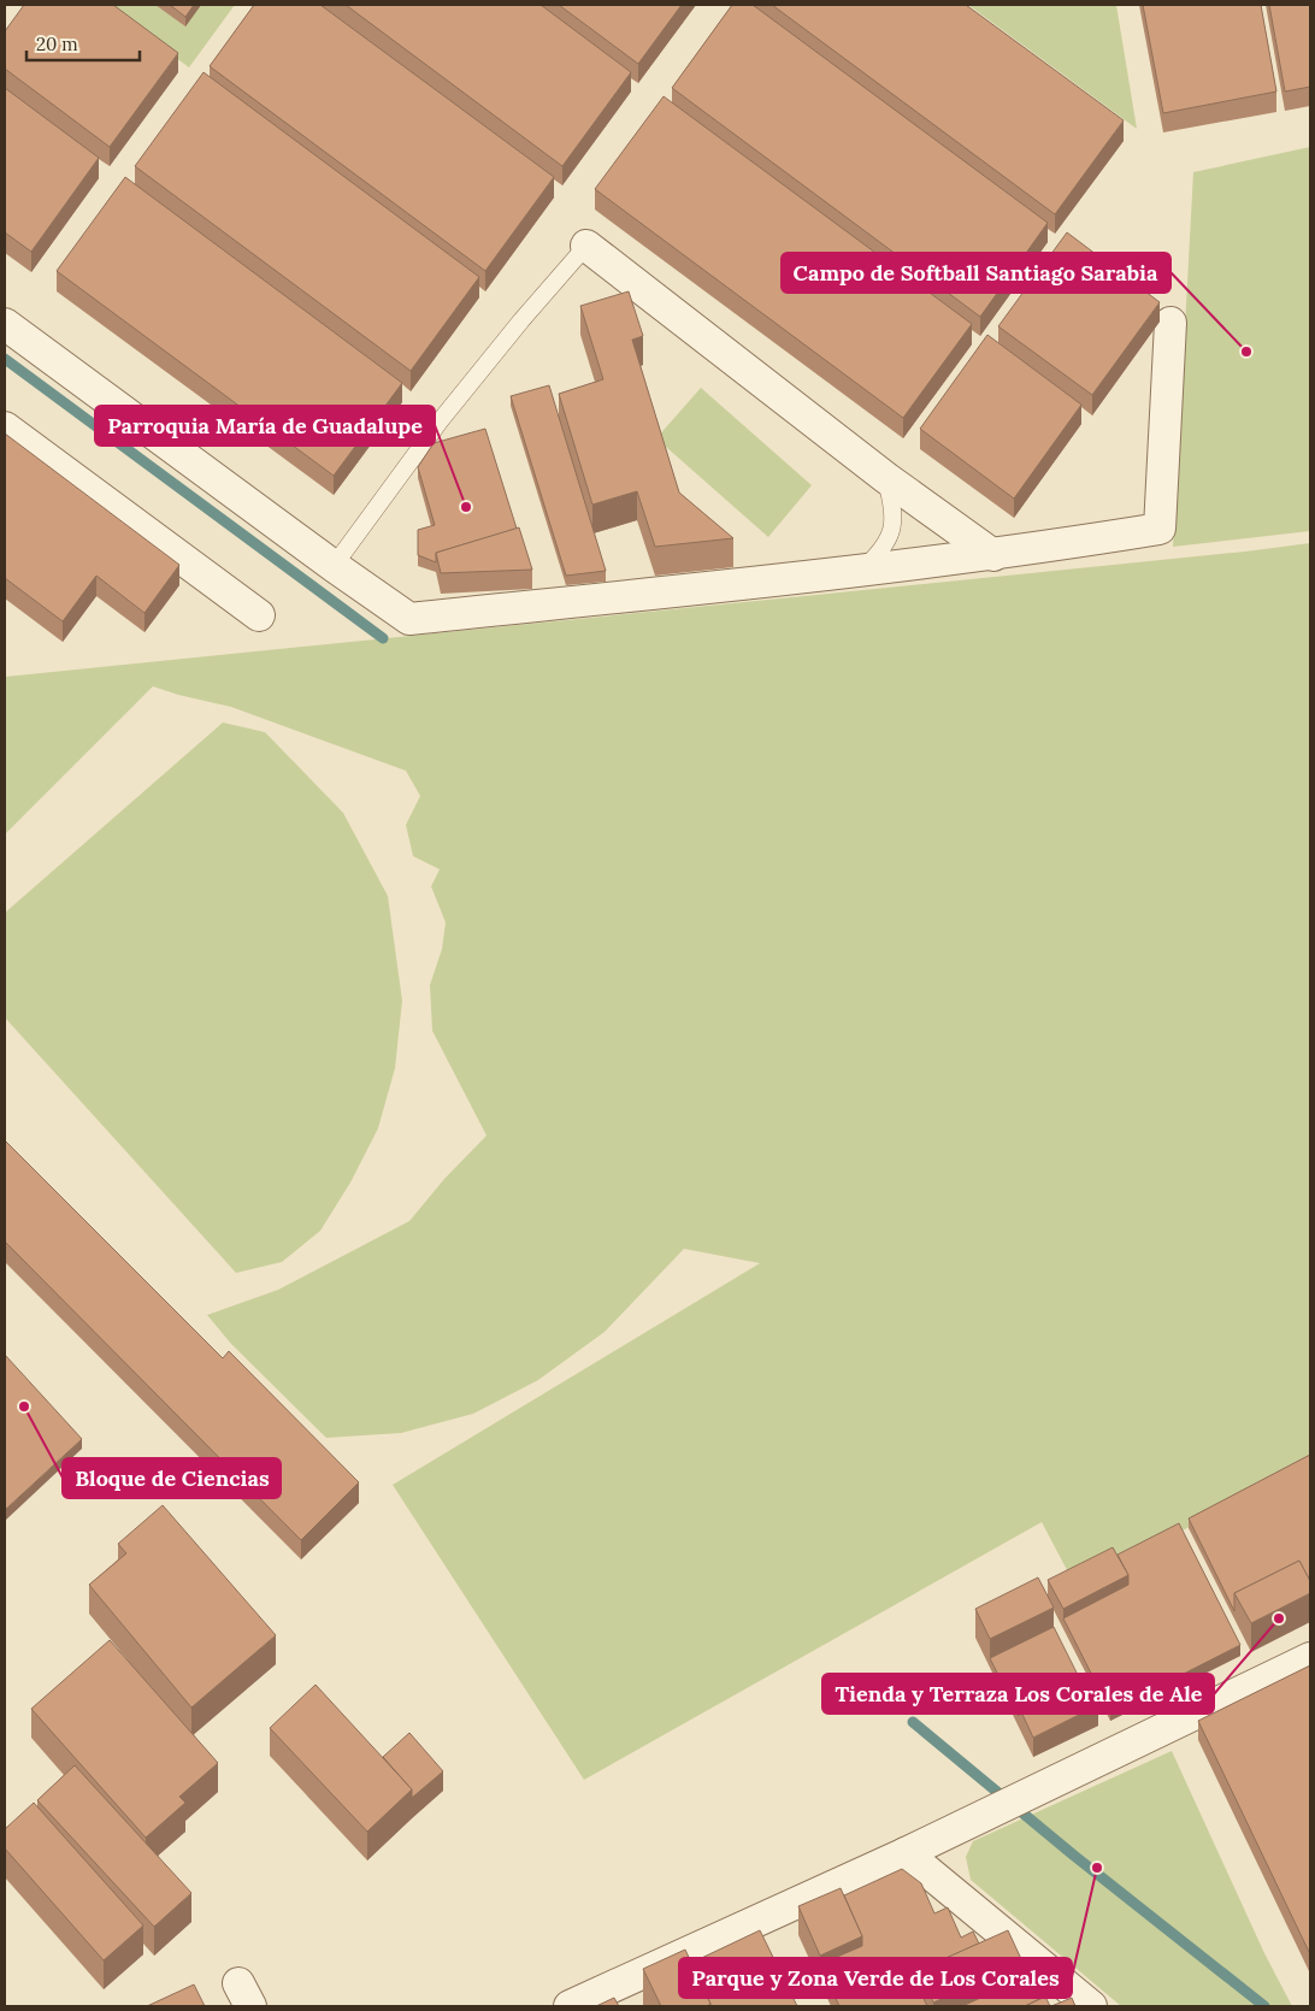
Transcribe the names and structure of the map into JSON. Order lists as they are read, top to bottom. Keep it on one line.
{"places":["Campo de Softball Santiago Sarabia","Parroquia María de Guadalupe","Bloque de Ciencias","Tienda y Terraza Los Corales de Ale","Parque y Zona Verde de Los Corales"],"scale_bar":"20 m"}
